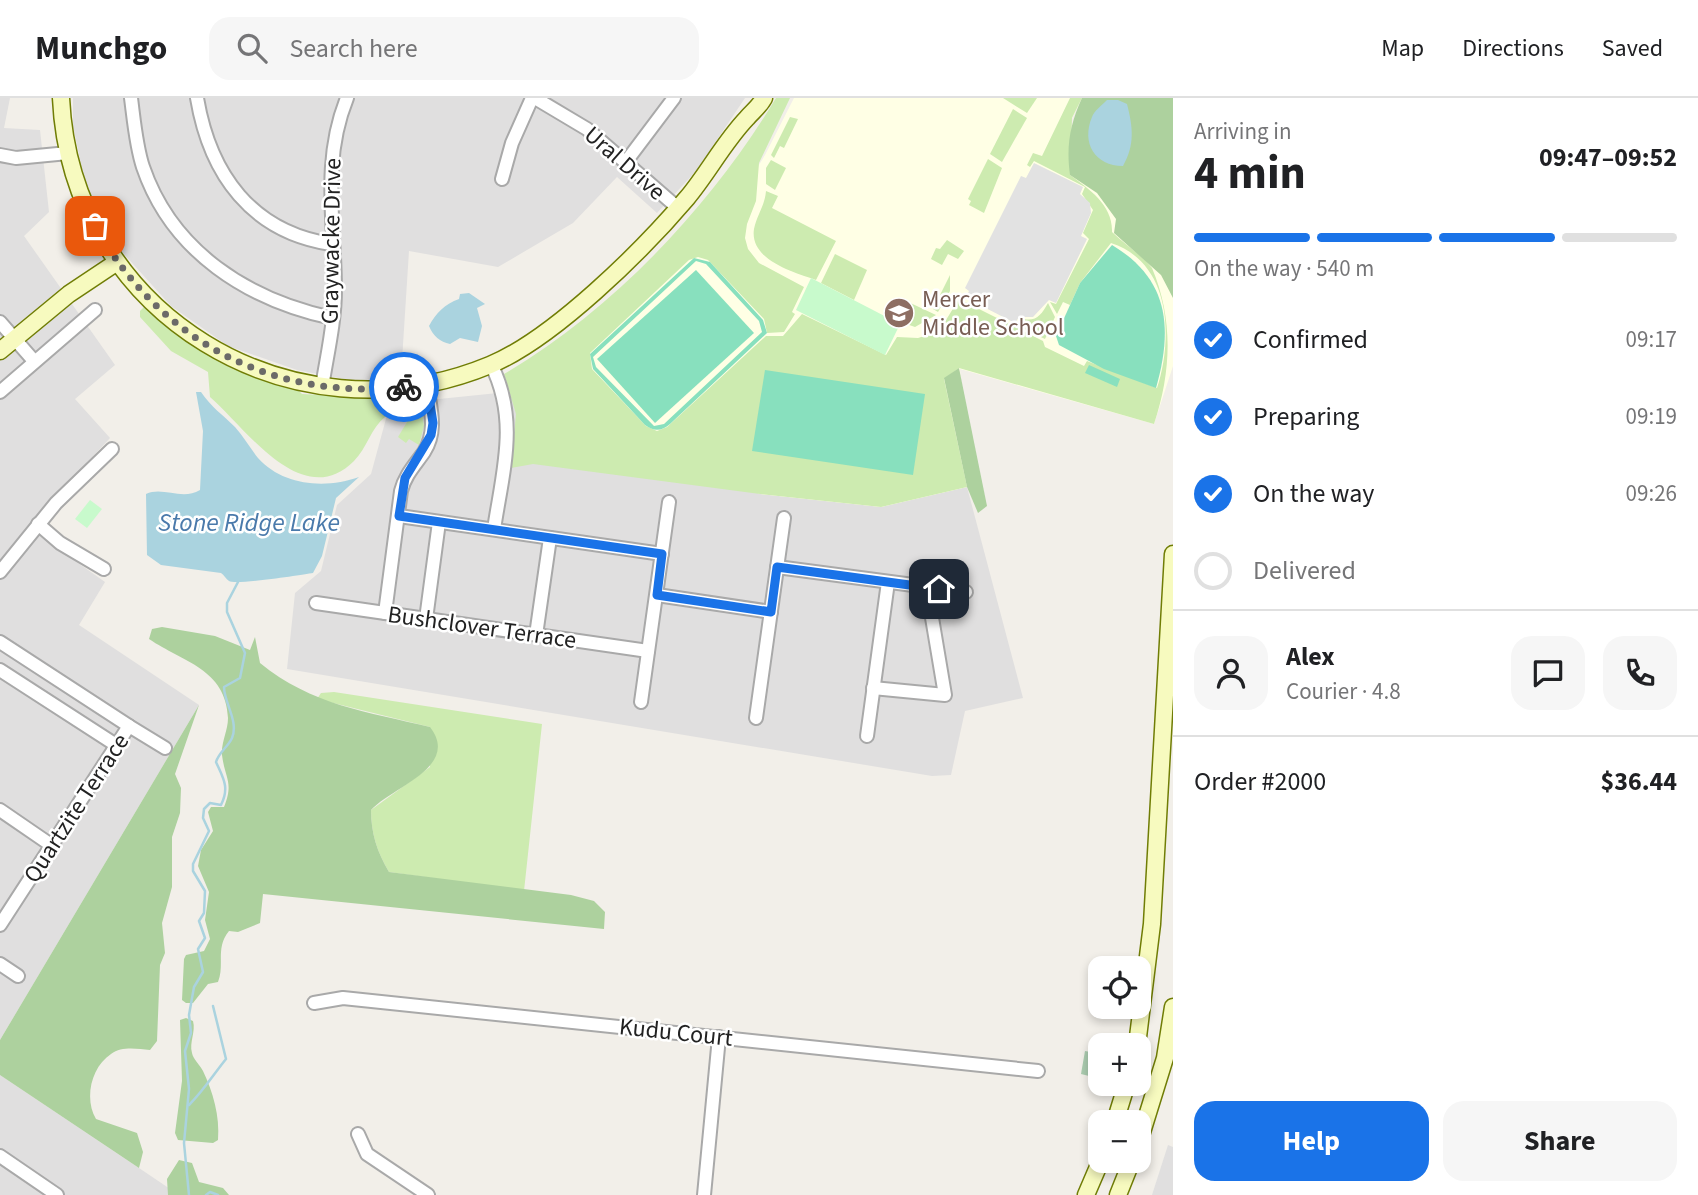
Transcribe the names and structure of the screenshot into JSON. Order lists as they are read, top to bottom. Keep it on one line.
{"streets":{"street":["Ural Drive","Graywacke Drive","Bushclover Terrace","Quartzite Terrace","Kudu Court"]},"water":["Stone Ridge Lake"],"places":{"school or university":["Mercer Middle School"]},"page":{"header":"Munchgo","search":"Search here","nav":["Map","Directions","Saved"],"heading":["4 min","Arriving in","09:47–09:52"],"panel":["Alex","Courier · 4.8","Order #2000","$36.44"],"bar":"On the way · 540 m","list":[["Confirmed","09:17"],["Preparing","09:19"],["On the way","09:26"],"Delivered"],"map_buttons":["+","−"],"buttons":["Help","Share"]}}
